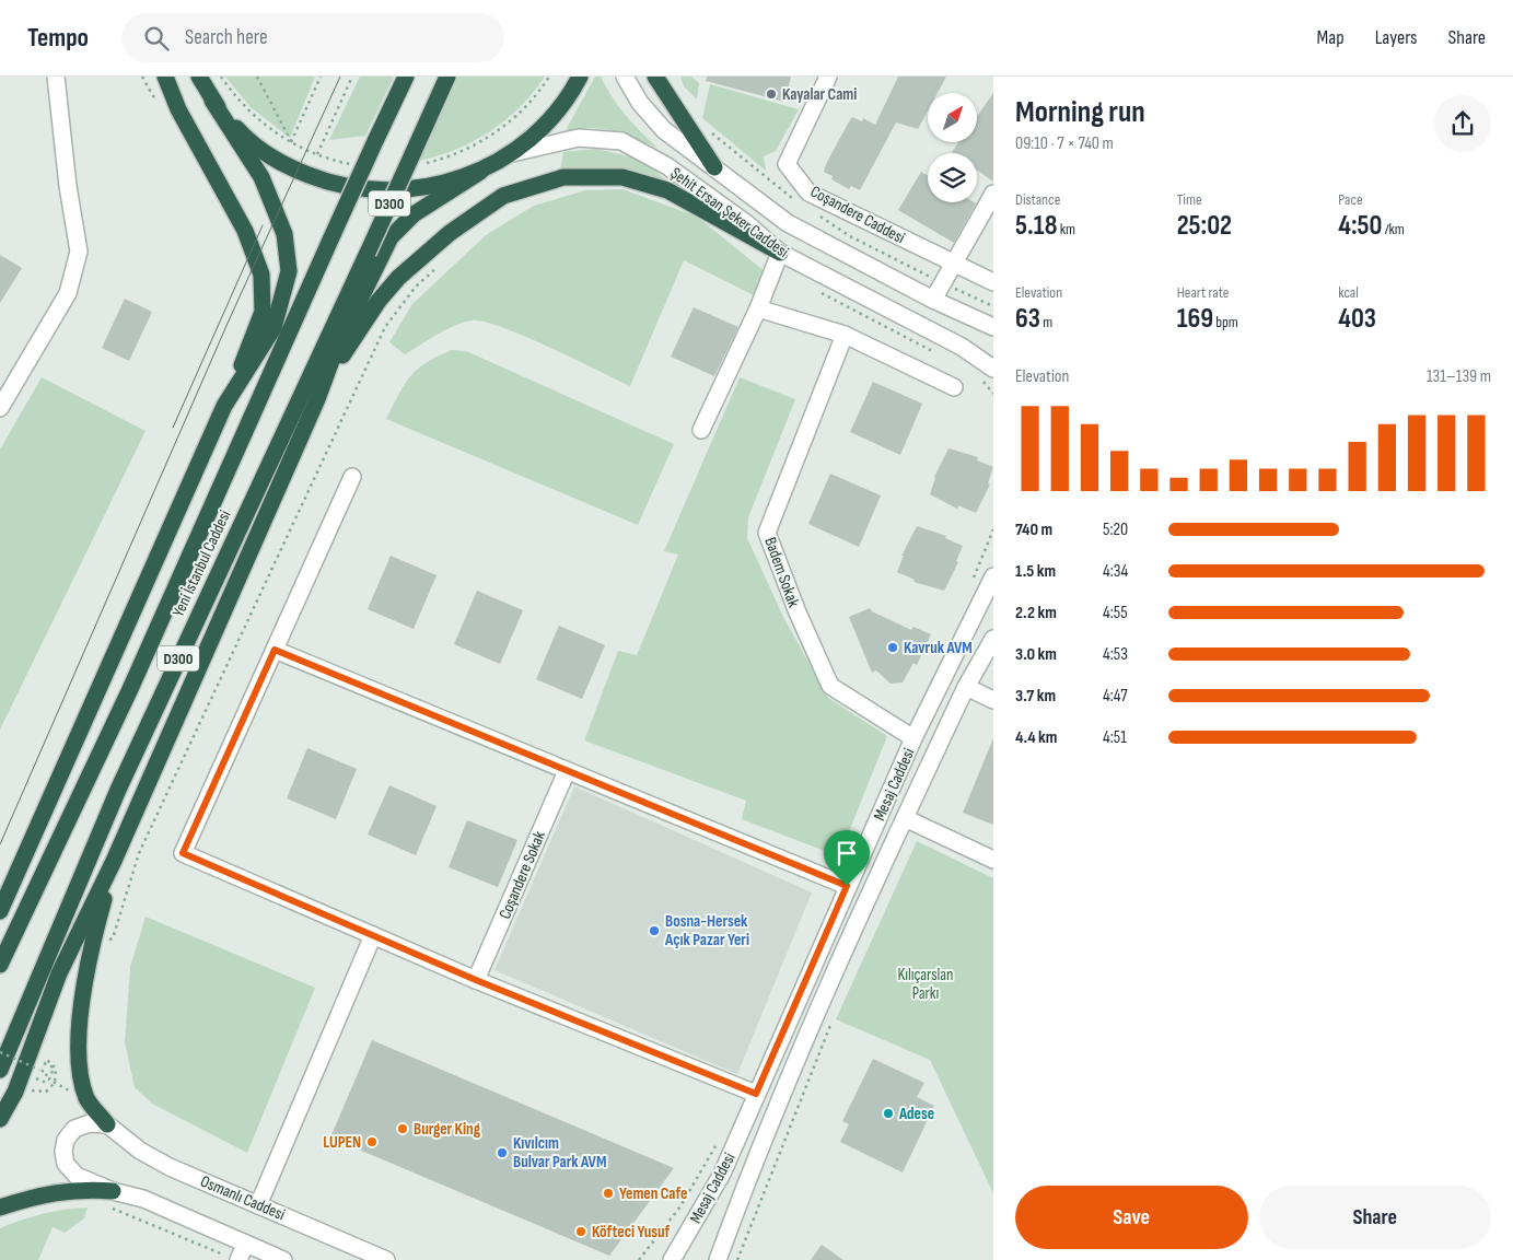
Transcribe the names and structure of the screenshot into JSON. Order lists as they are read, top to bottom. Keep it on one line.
{"streets":{"highway":["D300","Yeni İstanbul Caddesi"],"street":["Şehit Ersan Şeker Caddesi","Coşandere Caddesi","Badem Sokak","Mesaj Caddesi","Coşandere Sokak","Osmanlı Caddesi"]},"crossings":[["Badem Sokak","Mesaj Caddesi"]],"parks":["Kılıçarslan Parkı"],"places":["Kayalar Cami","Kavruk AVM","Bosna-Hersek Açık Pazar Yeri","Adese","Burger King","LUPEN","Kıvılcım Bulvar Park AVM","Yemen Cafe","Köfteci Yusuf"],"north":"top right","page":{"header":"Tempo","search":"Search here","nav":["Map","Layers","Share"],"heading":["Morning run","09:10 · 7 × 740 m"],"stats":[["Distance","5.18 km"],["Time","25:02"],["Pace","4:50 /km"],["Elevation","63 m"],["Heart rate","169 bpm"],["kcal","403"]],"chart":["Elevation","131–139 m"],"list":[{"name":"740 m","note":"5:20"},{"name":"1.5 km","note":"4:34"},{"name":"2.2 km","note":"4:55"},{"name":"3.0 km","note":"4:53"},{"name":"3.7 km","note":"4:47"},{"name":"4.4 km","note":"4:51"}],"buttons":["Save","Share"]}}
